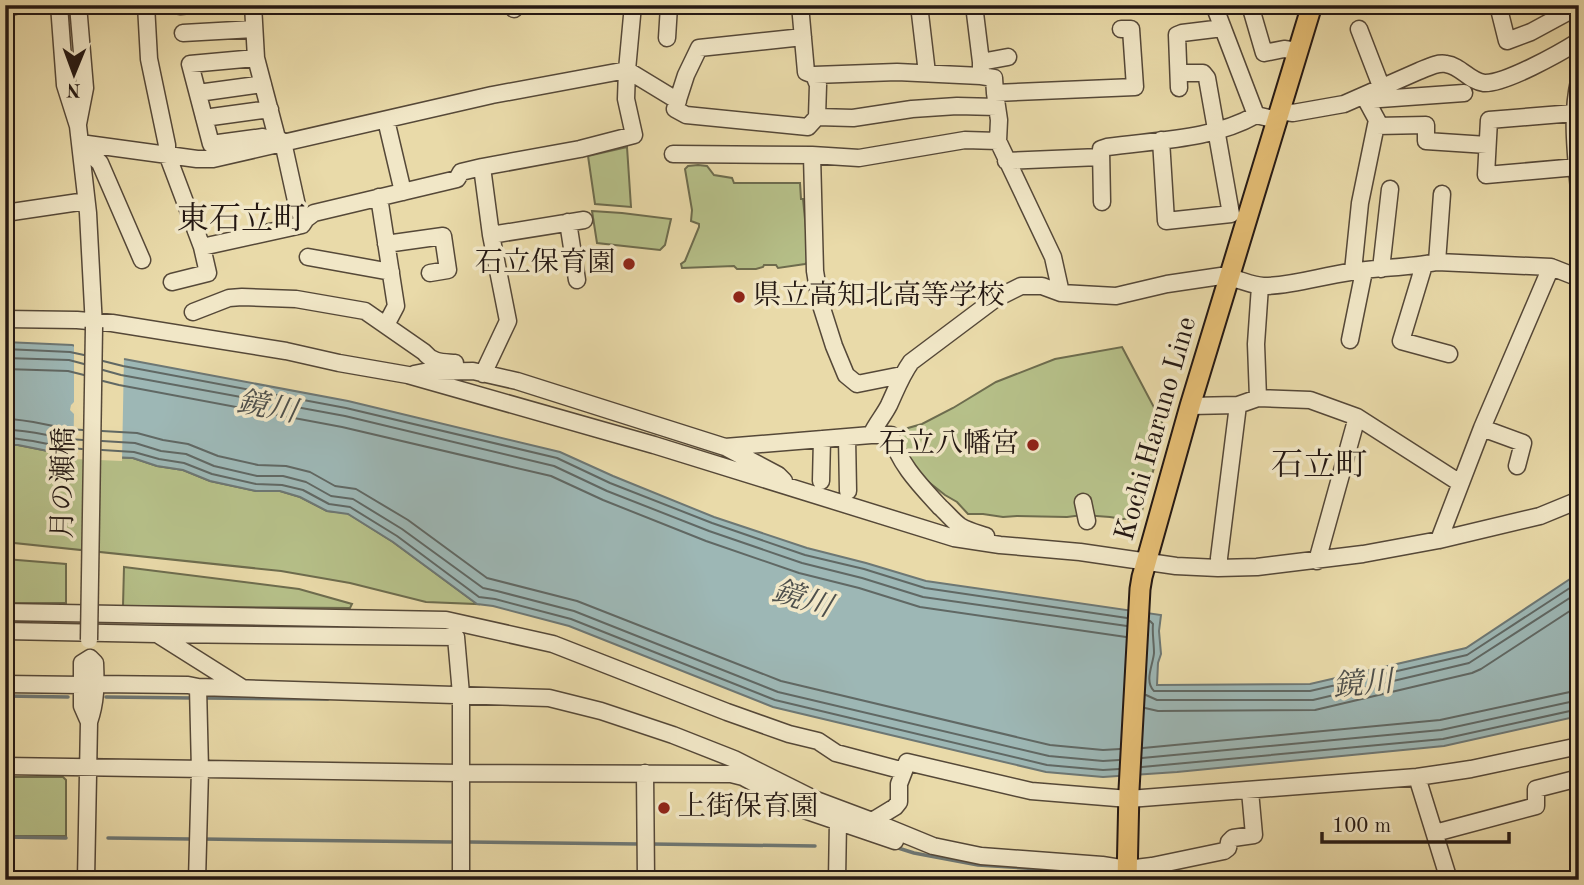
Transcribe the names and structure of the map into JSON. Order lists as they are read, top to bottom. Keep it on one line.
{"streets":{"main road":["Kochi Haruno Line"],"street":["月の瀬橋"]},"districts":["東石立町","石立町"],"water":["鏡川"],"places":["石立保育園","県立高知北高等学校","石立八幡宮","上街保育園"],"scale_bar":"100 m","north":"bottom"}
